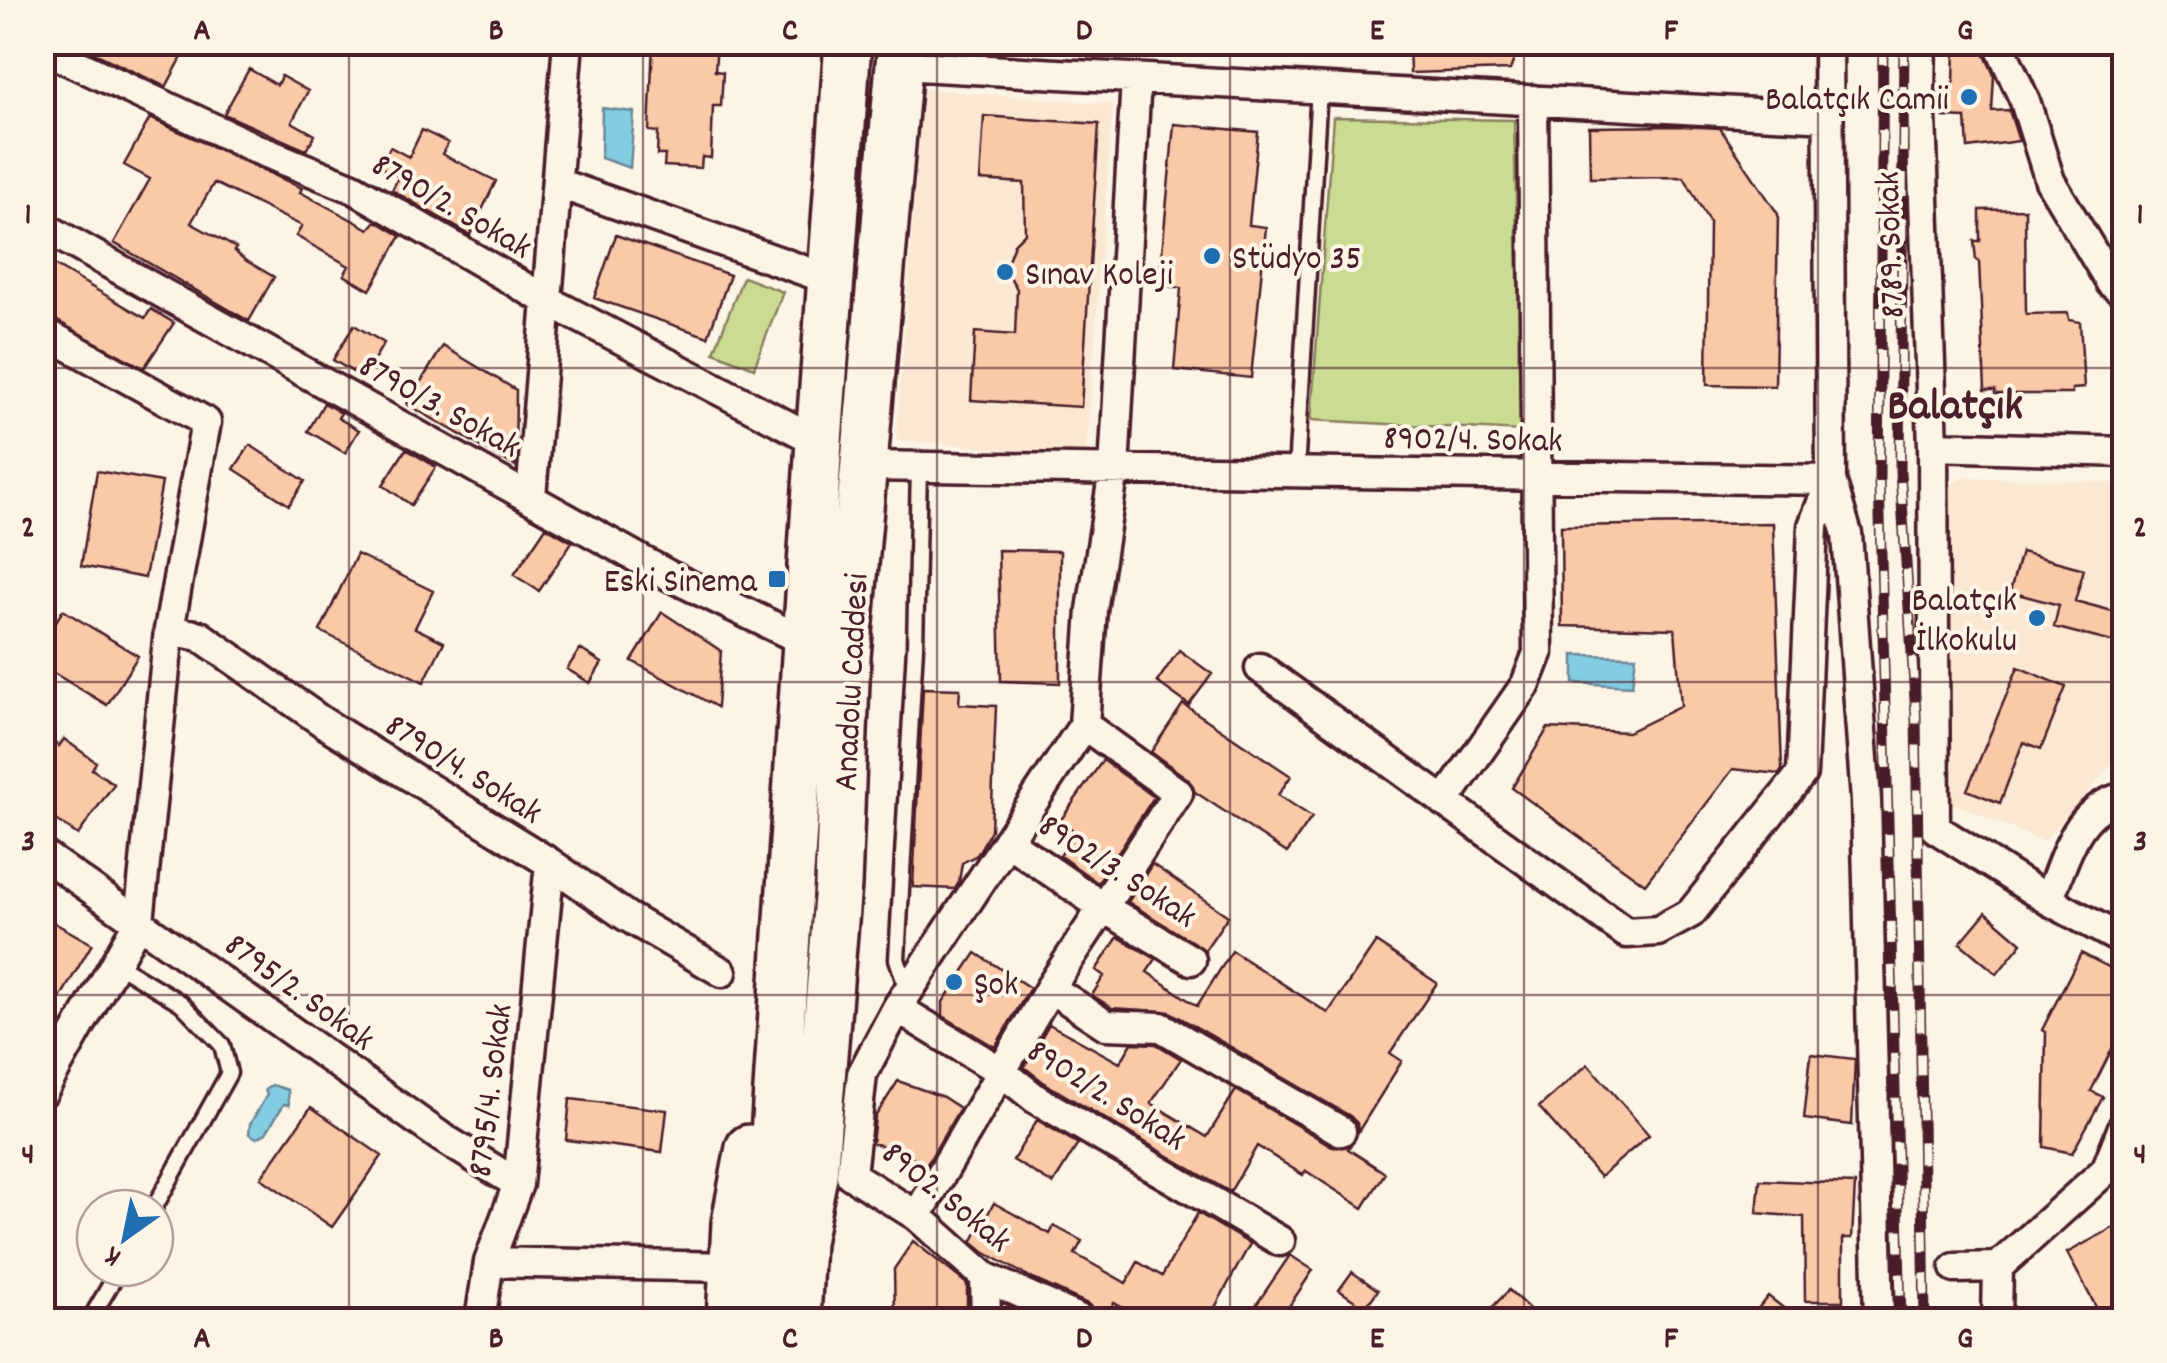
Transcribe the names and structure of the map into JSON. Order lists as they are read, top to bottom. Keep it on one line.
{"streets":{"highway":["Anadolu Caddesi"],"street":["8790/2. Sokak","8789. Sokak","8790/3. Sokak","8902/4. Sokak","8790/4. Sokak","8902/3. Sokak","8795/2. Sokak","8795/4. Sokak","8902/2. Sokak","8902. Sokak"]},"crossings":[["8790/2. Sokak","Anadolu Caddesi"],["8790/3. Sokak","Anadolu Caddesi"],["8902/4. Sokak","Anadolu Caddesi"],["8790/4. Sokak","8795/4. Sokak"],["8795/2. Sokak","8795/4. Sokak"],["8902/2. Sokak","8902. Sokak"]],"districts":["Balatçık"],"places":{"other":["Balatçık Camii","Stüdyo 35","Sınav Koleji","Balatçık İlkokulu","Şok"],"transit":["Eski Sinema"]},"north":"bottom left","grid":{"columns":["A","B","C","D","E","F","G"],"rows":["1","2","3","4"]}}
